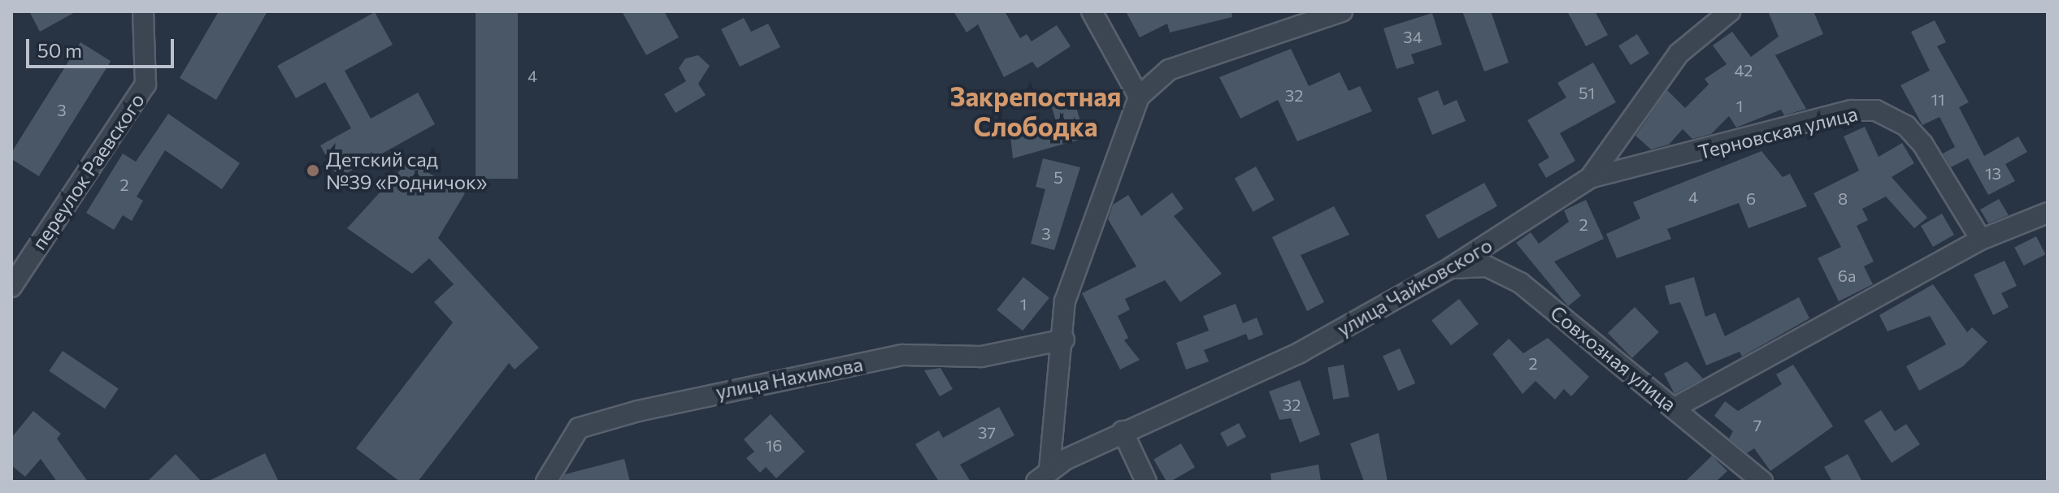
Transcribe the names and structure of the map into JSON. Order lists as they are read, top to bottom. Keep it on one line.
{"streets":{"street":["Терновская улица","переулок Раевского","улица Чайковского","Совхозная улица","улица Нахимова"]},"crossings":[["Терновская улица","улица Чайковского"],["улица Чайковского","Совхозная улица"]],"districts":["Закрепостная Слободка"],"places":["Детский сад №39 «Родничок»"],"house_numbers":["34","42","4","51","32","11","1","3","13","5","2","4","6","8","2","3","6а","1","2","32","7","37","16"],"scale_bar":"50 m"}
